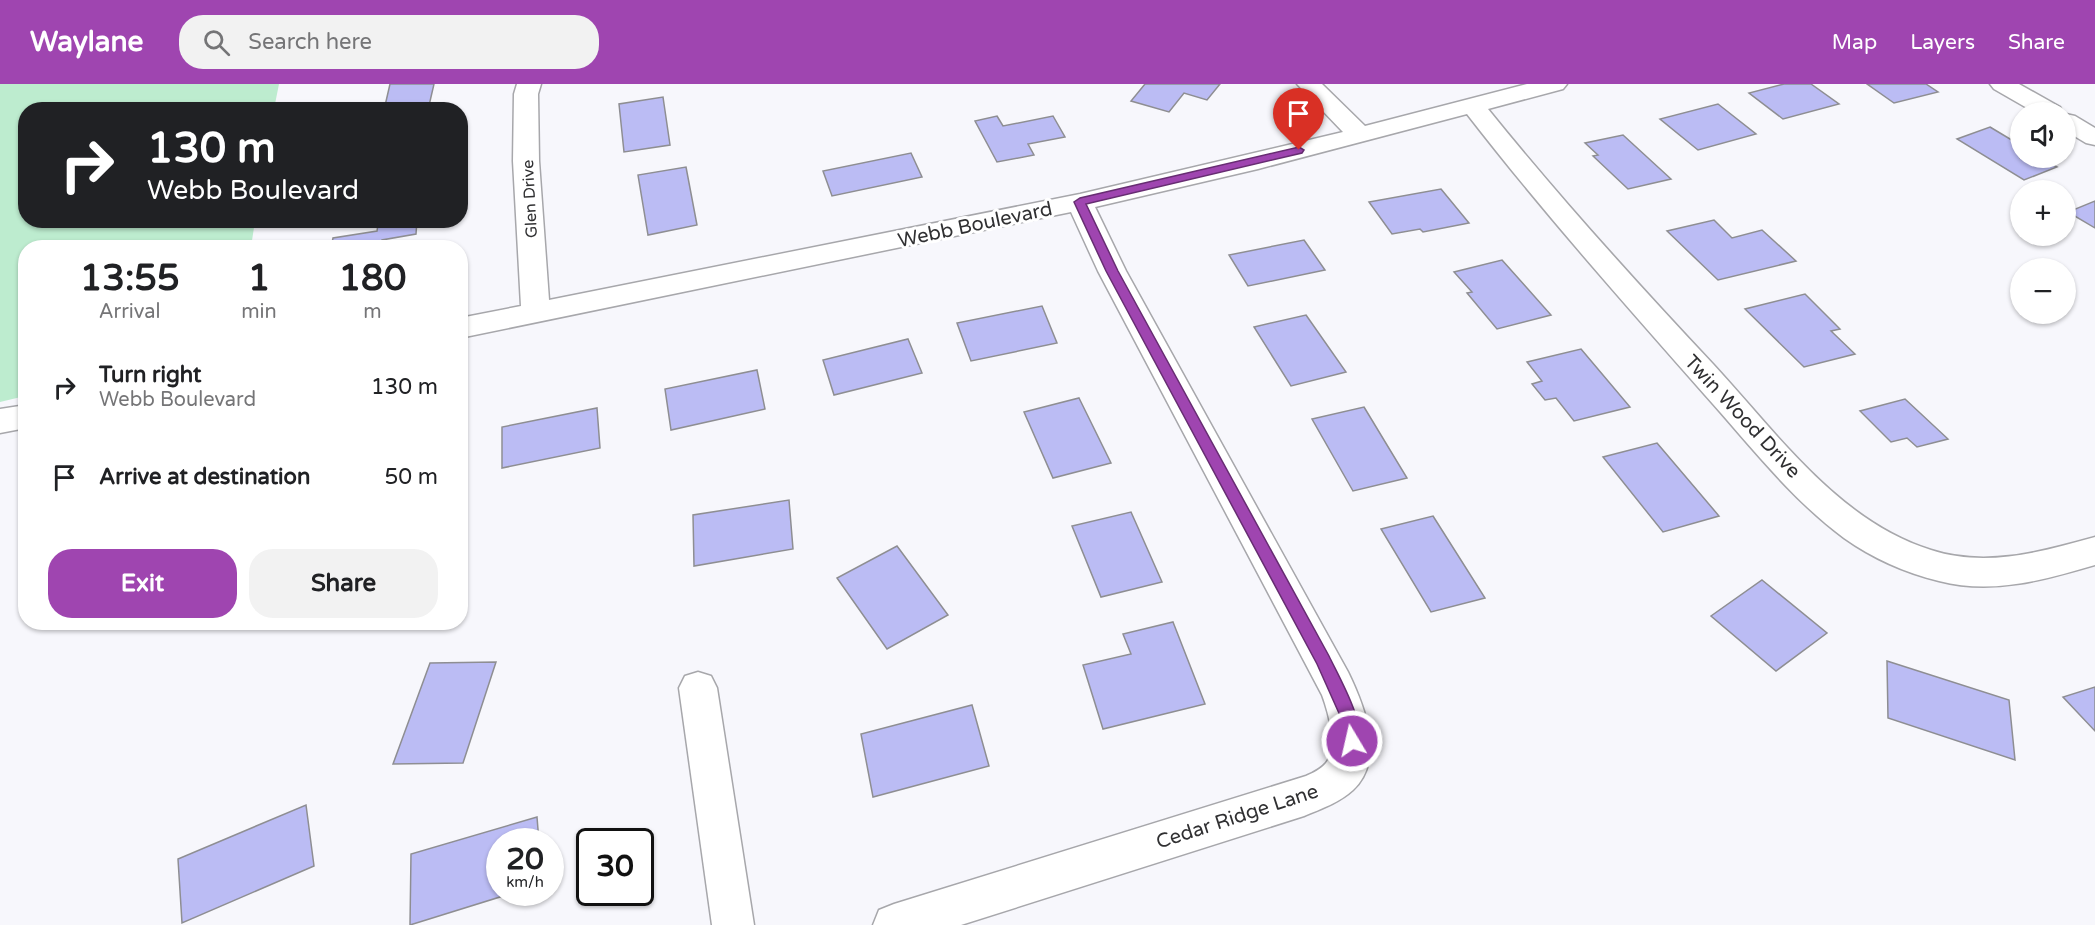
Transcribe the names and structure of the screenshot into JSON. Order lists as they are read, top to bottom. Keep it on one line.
{"streets":{"street":["Glen Drive","Webb Boulevard","Twin Wood Drive","Cedar Ridge Lane"]},"crossings":[["Glen Drive","Webb Boulevard"],["Webb Boulevard","Twin Wood Drive"],["Webb Boulevard","Cedar Ridge Lane"]],"page":{"header":"Waylane","search":"Search here","nav":["Map","Layers","Share"],"map_buttons":["+","−"],"turn":["130 m","Webb Boulevard"],"eta":["13:55","Arrival","1","min","180","m"],"list":[{"name":"Turn right","note":"Webb Boulevard","value":"130 m"},{"name":"Arrive at destination","value":"50 m"}],"buttons":["Exit","Share"],"speed":"20 km/h","limit":"30"}}
